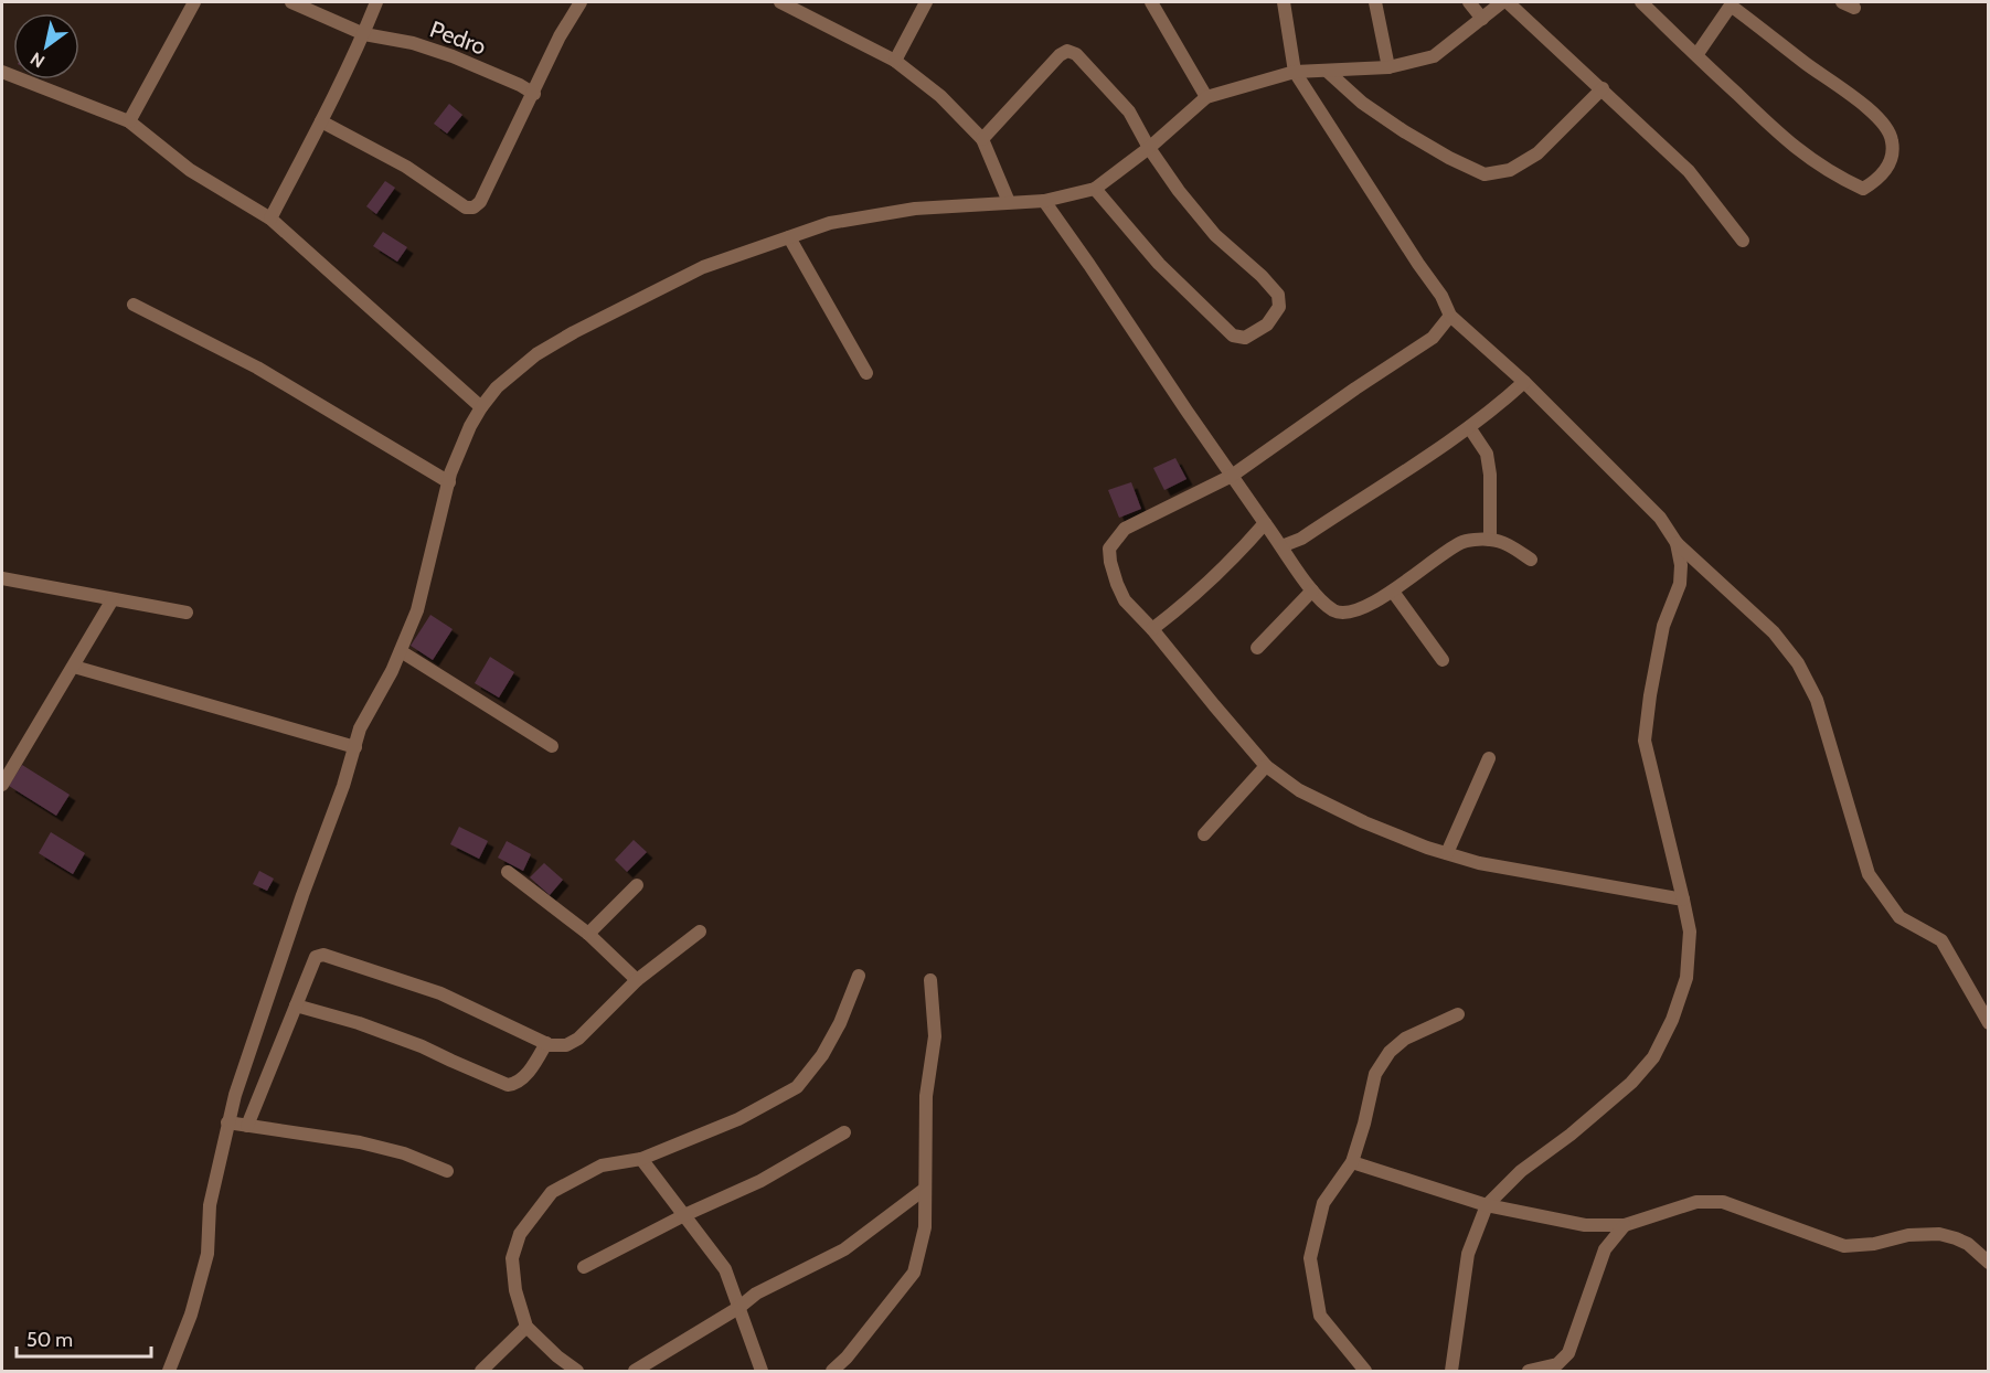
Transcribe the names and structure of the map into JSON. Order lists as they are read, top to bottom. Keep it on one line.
{"streets":{"street":["Pedro"]},"scale_bar":"50 m","north":"bottom left"}
